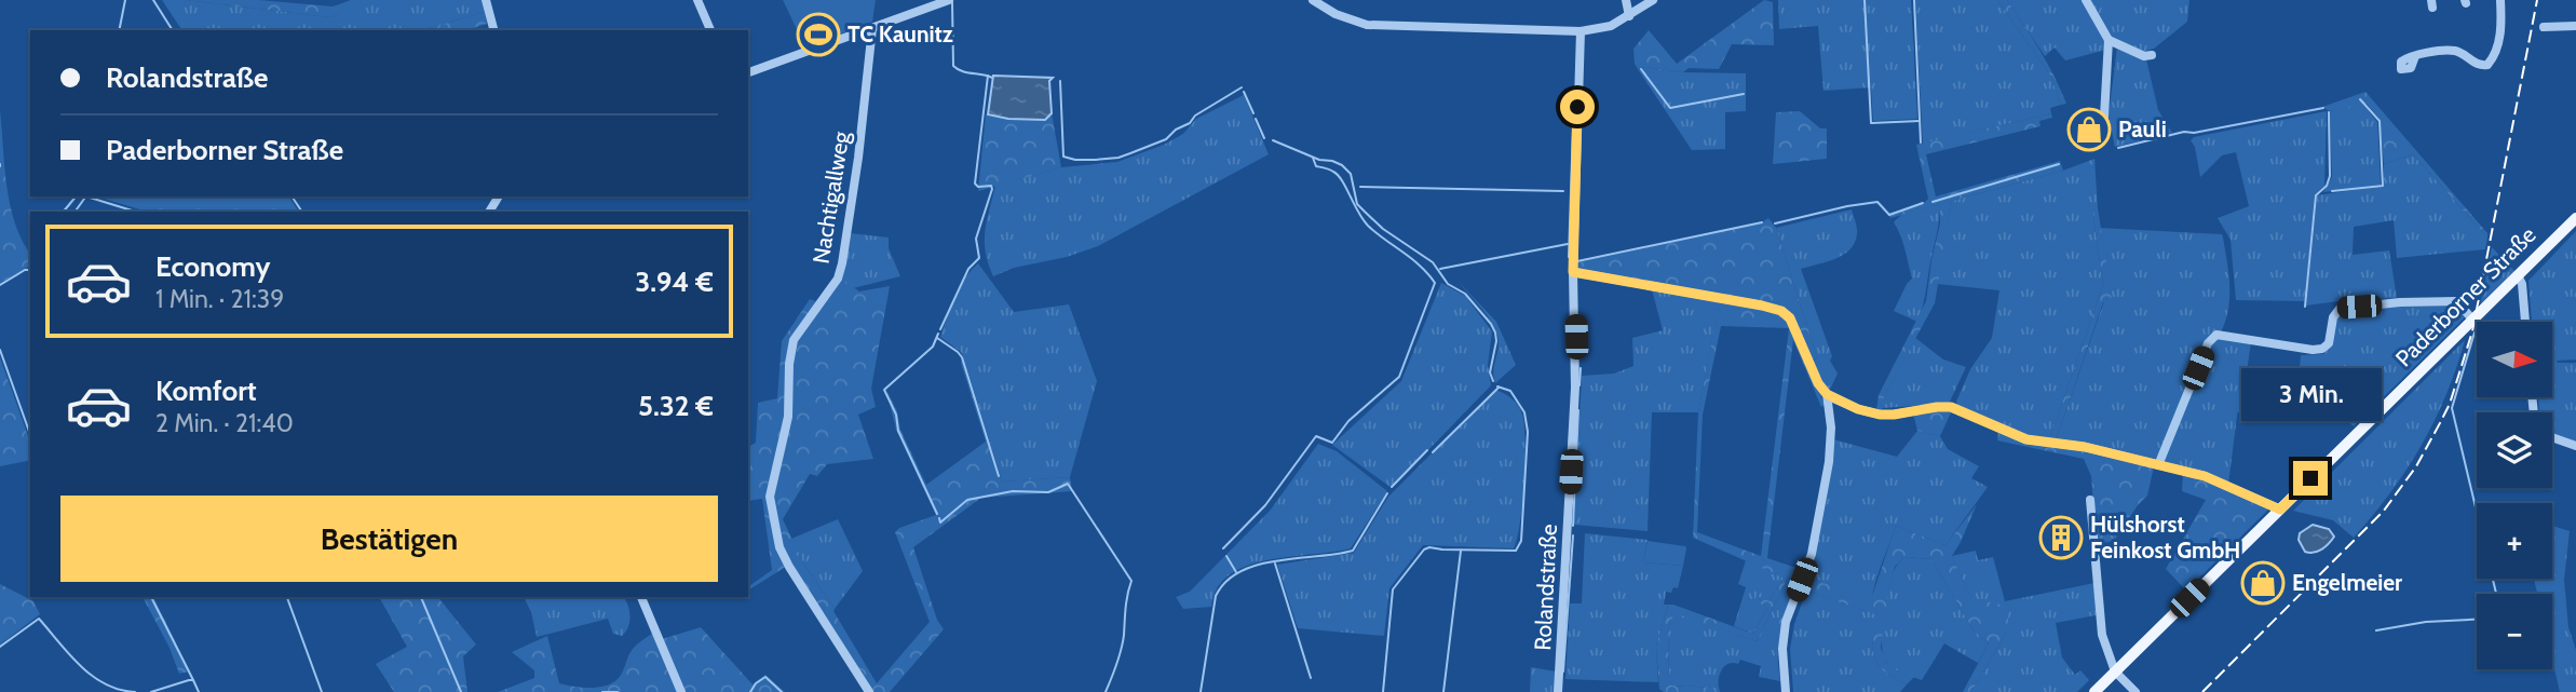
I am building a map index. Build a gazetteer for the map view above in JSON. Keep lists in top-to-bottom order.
{
  "streets": {
    "main road": ["Paderborner Straße"],
    "street": ["Nachtigallweg", "Rolandstraße"]
  },
  "places": {
    "sports": ["TC Kaunitz"],
    "shop": ["Pauli", "Engelmeier"],
    "building": ["Hülshorst Feinkost GmbH"]
  },
  "north": "right",
  "page": {
    "banner": ["Rolandstraße", "Paderborner Straße"],
    "list": [
      {
        "name": "Economy",
        "note": "1 Min. · 21:39",
        "value": "3.94 €"
      },
      {
        "name": "Komfort",
        "note": "2 Min. · 21:40",
        "value": "5.32 €"
      }
    ],
    "map_buttons": ["+", "−"],
    "bubble": "3 Min.",
    "buttons": "Bestätigen"
  }
}
